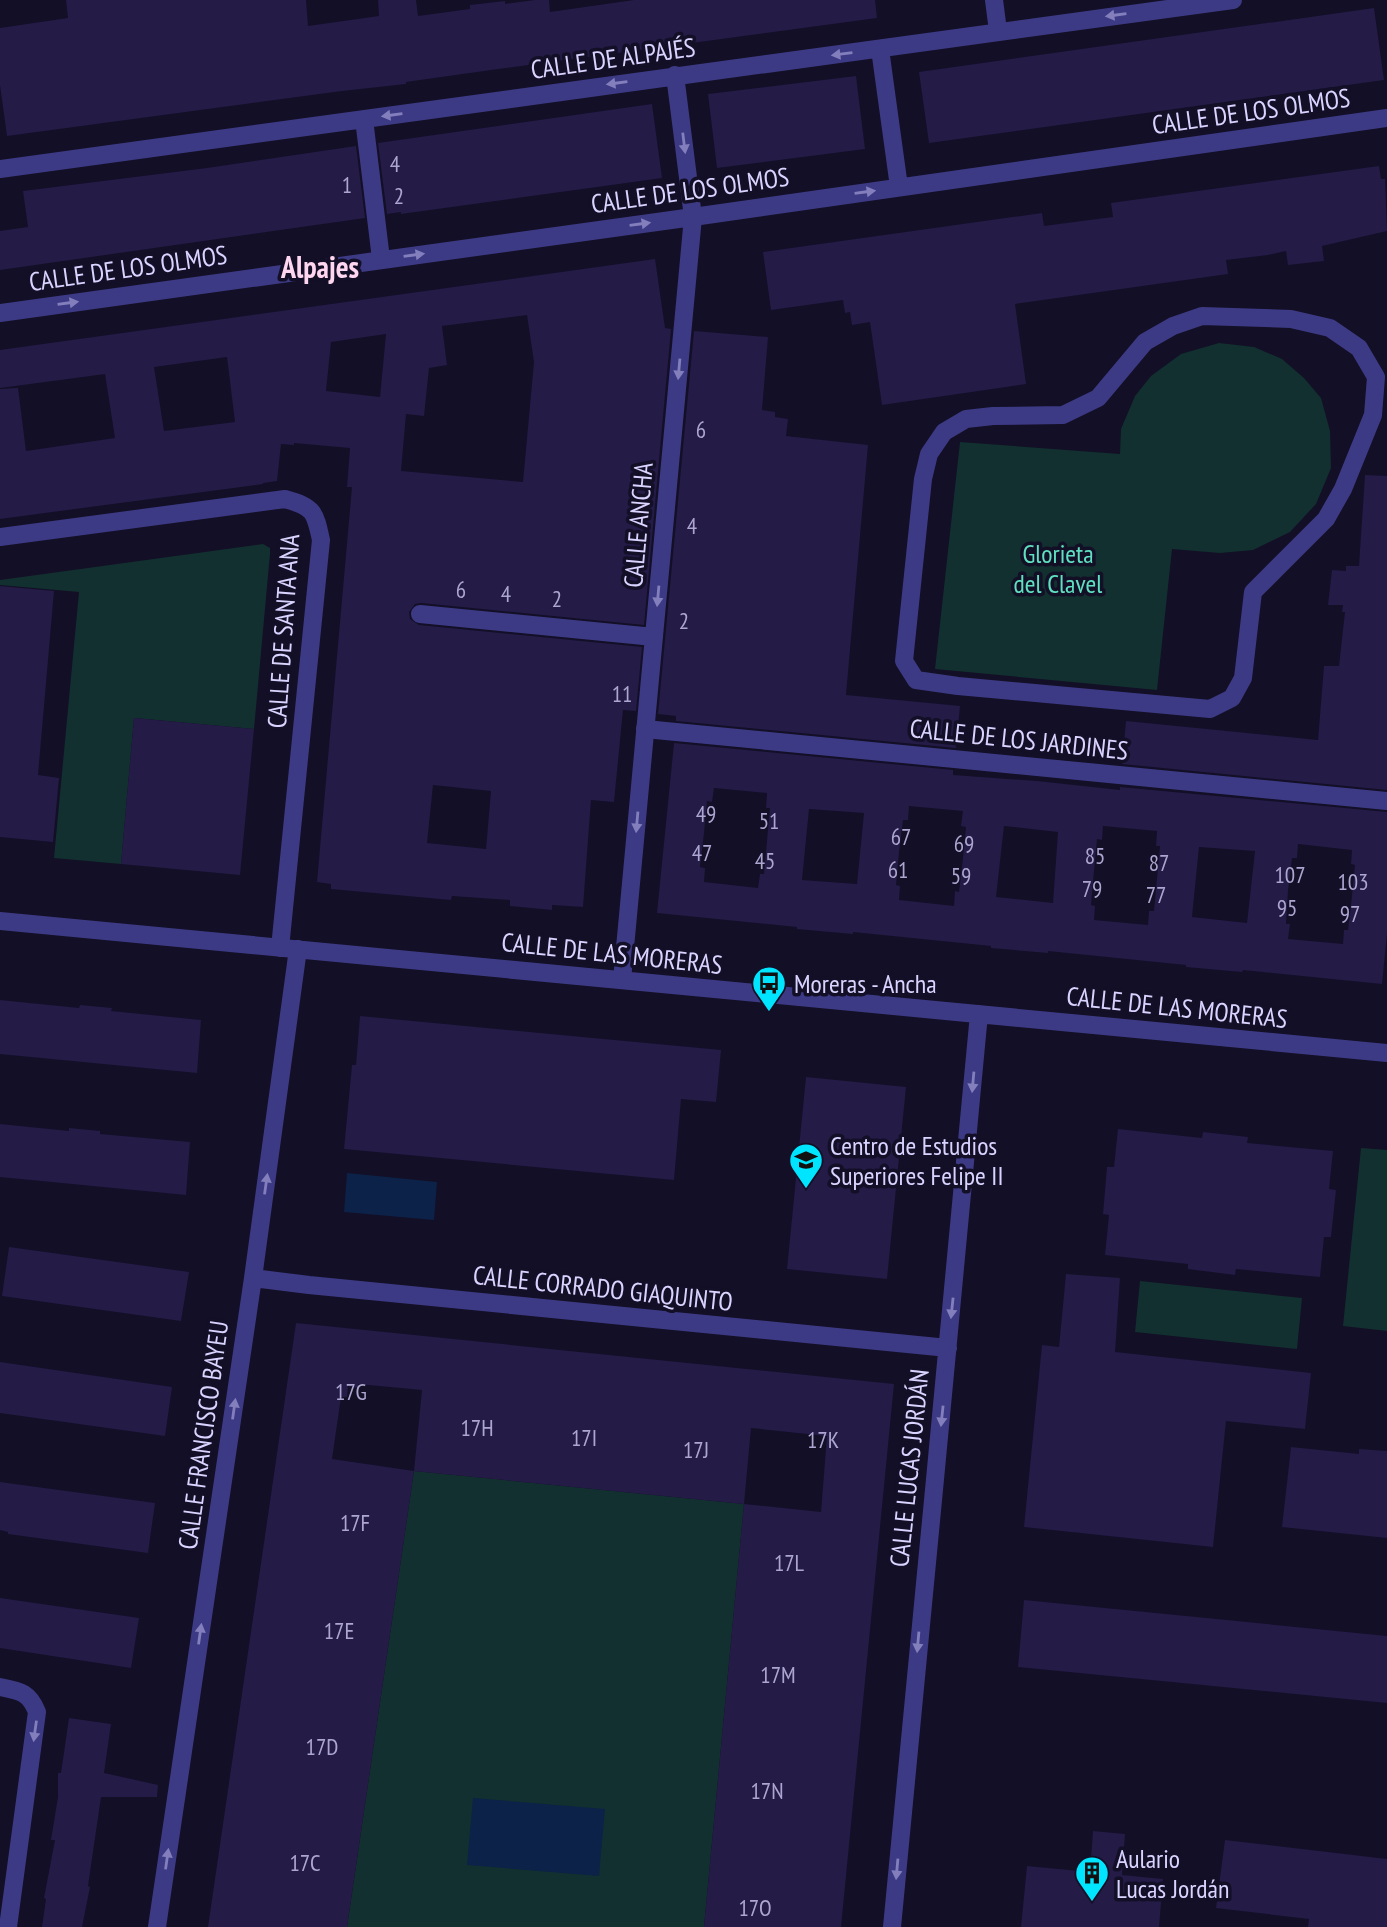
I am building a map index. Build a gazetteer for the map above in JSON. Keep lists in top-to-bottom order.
{
  "streets": {
    "street": [
      "CALLE DE ALPAJÉS",
      "CALLE DE LOS OLMOS",
      "CALLE ANCHA",
      "CALLE DE SANTA ANA",
      "CALLE DE LOS JARDINES",
      "CALLE DE LAS MORERAS",
      "CALLE CORRADO GIAQUINTO",
      "CALLE FRANCISCO BAYEU",
      "CALLE LUCAS JORDÁN"
    ]
  },
  "crossings": [
    ["CALLE DE ALPAJÉS", "CALLE ANCHA"],
    ["CALLE DE LOS OLMOS", "CALLE ANCHA"],
    ["CALLE ANCHA", "CALLE DE LOS JARDINES"],
    ["CALLE ANCHA", "CALLE DE LAS MORERAS"],
    ["CALLE DE SANTA ANA", "CALLE DE LAS MORERAS"],
    ["CALLE DE SANTA ANA", "CALLE FRANCISCO BAYEU"],
    ["CALLE DE LAS MORERAS", "CALLE FRANCISCO BAYEU"],
    ["CALLE DE LAS MORERAS", "CALLE LUCAS JORDÁN"],
    ["CALLE CORRADO GIAQUINTO", "CALLE FRANCISCO BAYEU"],
    ["CALLE CORRADO GIAQUINTO", "CALLE LUCAS JORDÁN"]
  ],
  "one_way": [
    "CALLE DE ALPAJÉS",
    "CALLE DE LOS OLMOS",
    "CALLE ANCHA",
    "CALLE FRANCISCO BAYEU",
    "CALLE LUCAS JORDÁN"
  ],
  "districts": ["Alpajes"],
  "parks": ["Glorieta del Clavel"],
  "places": {
    "bus stop": ["Moreras - Ancha"],
    "school or university": ["Centro de Estudios Superiores Felipe II"],
    "building": ["Aulario Lucas Jordán"]
  },
  "house_numbers": [
    "4",
    "1",
    "2",
    "6",
    "4",
    "6",
    "4",
    "2",
    "2",
    "11",
    "49",
    "51",
    "67",
    "69",
    "47",
    "85",
    "45",
    "87",
    "61",
    "107",
    "59",
    "103",
    "79",
    "77",
    "95",
    "97",
    "17G",
    "17H",
    "17I",
    "17K",
    "17J",
    "17F",
    "17L",
    "17E",
    "17M",
    "17D",
    "17N",
    "17C",
    "17O"
  ]
}
